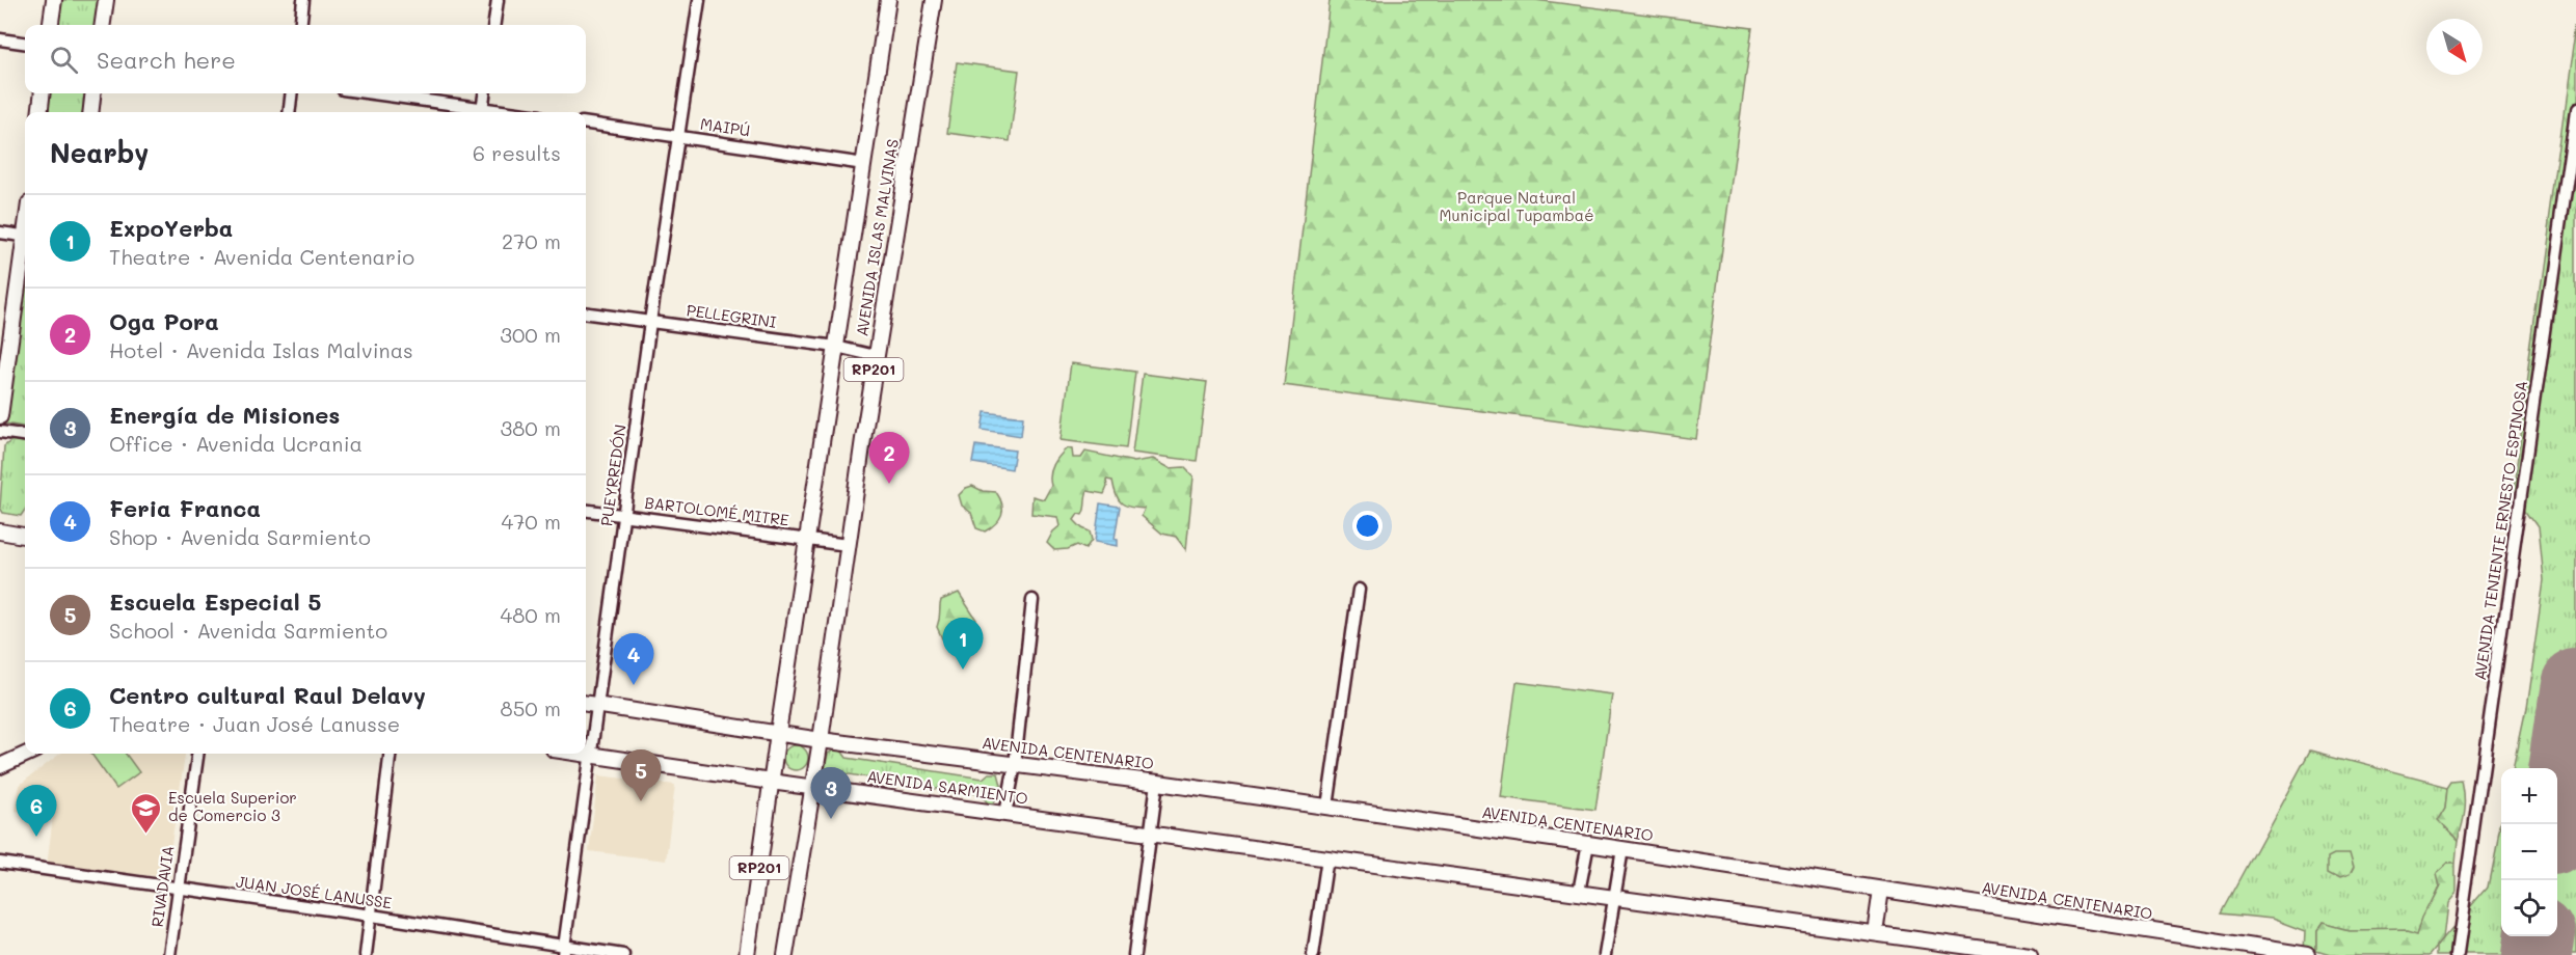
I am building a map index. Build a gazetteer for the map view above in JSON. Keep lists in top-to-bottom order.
{
  "streets": {
    "main road": [
      "AVENIDA ISLAS MALVINAS",
      "RP201",
      "AVENIDA CENTENARIO",
      "AVENIDA SARMIENTO"
    ],
    "street": [
      "MAIPÚ",
      "PELLEGRINI",
      "PUEYRREDÓN",
      "BARTOLOMÉ MITRE",
      "AVENIDA TENIENTE ERNESTO ESPINOSA",
      "RIVADAVIA",
      "JUAN JOSÉ LANUSSE"
    ]
  },
  "crossings": [
    ["MAIPÚ", "AVENIDA ISLAS MALVINAS"],
    ["MAIPÚ", "PUEYRREDÓN"],
    ["AVENIDA ISLAS MALVINAS", "PELLEGRINI"],
    ["AVENIDA ISLAS MALVINAS", "RP201"],
    ["AVENIDA ISLAS MALVINAS", "BARTOLOMÉ MITRE"],
    ["AVENIDA ISLAS MALVINAS", "AVENIDA CENTENARIO"],
    ["PELLEGRINI", "PUEYRREDÓN"],
    ["RP201", "AVENIDA CENTENARIO"],
    ["RP201", "AVENIDA SARMIENTO"],
    ["PUEYRREDÓN", "BARTOLOMÉ MITRE"],
    ["PUEYRREDÓN", "AVENIDA SARMIENTO"],
    ["PUEYRREDÓN", "JUAN JOSÉ LANUSSE"],
    ["RIVADAVIA", "JUAN JOSÉ LANUSSE"]
  ],
  "parks": ["Parque Natural Municipal Tupambaé"],
  "places": {
    "school or university": ["Escuela Superior de Comercio 3"]
  },
  "north": "bottom right",
  "page": {
    "search": "Search here",
    "heading": ["Nearby", "6 results"],
    "list": [
      {
        "mark": "1",
        "name": "ExpoYerba",
        "note": "Theatre · Avenida Centenario",
        "value": "270 m"
      },
      {
        "mark": "2",
        "name": "Oga Pora",
        "note": "Hotel · Avenida Islas Malvinas",
        "value": "300 m"
      },
      {
        "mark": "3",
        "name": "Energía de Misiones",
        "note": "Office · Avenida Ucrania",
        "value": "380 m"
      },
      {
        "mark": "4",
        "name": "Feria Franca",
        "note": "Shop · Avenida Sarmiento",
        "value": "470 m"
      },
      {
        "mark": "5",
        "name": "Escuela Especial 5",
        "note": "School · Avenida Sarmiento",
        "value": "480 m"
      },
      {
        "mark": "6",
        "name": "Centro cultural Raul Delavy",
        "note": "Theatre · Juan José Lanusse",
        "value": "850 m"
      }
    ],
    "pins": [
      "2",
      "1",
      "4",
      "5",
      "3",
      "6"
    ],
    "map_buttons": ["+", "−"]
  }
}
